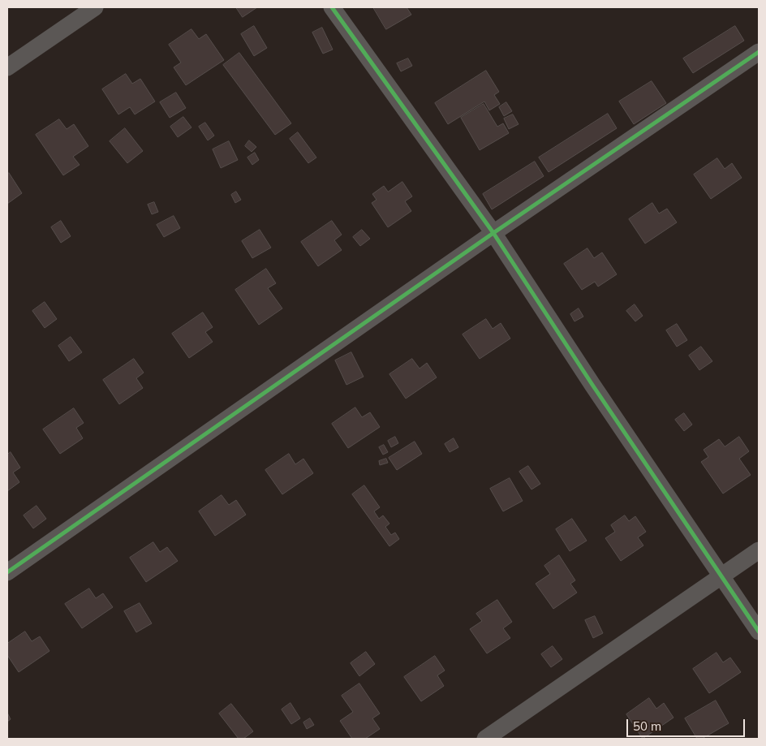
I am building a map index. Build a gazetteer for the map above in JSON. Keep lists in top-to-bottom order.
{
  "scale_bar": "50 m"
}
